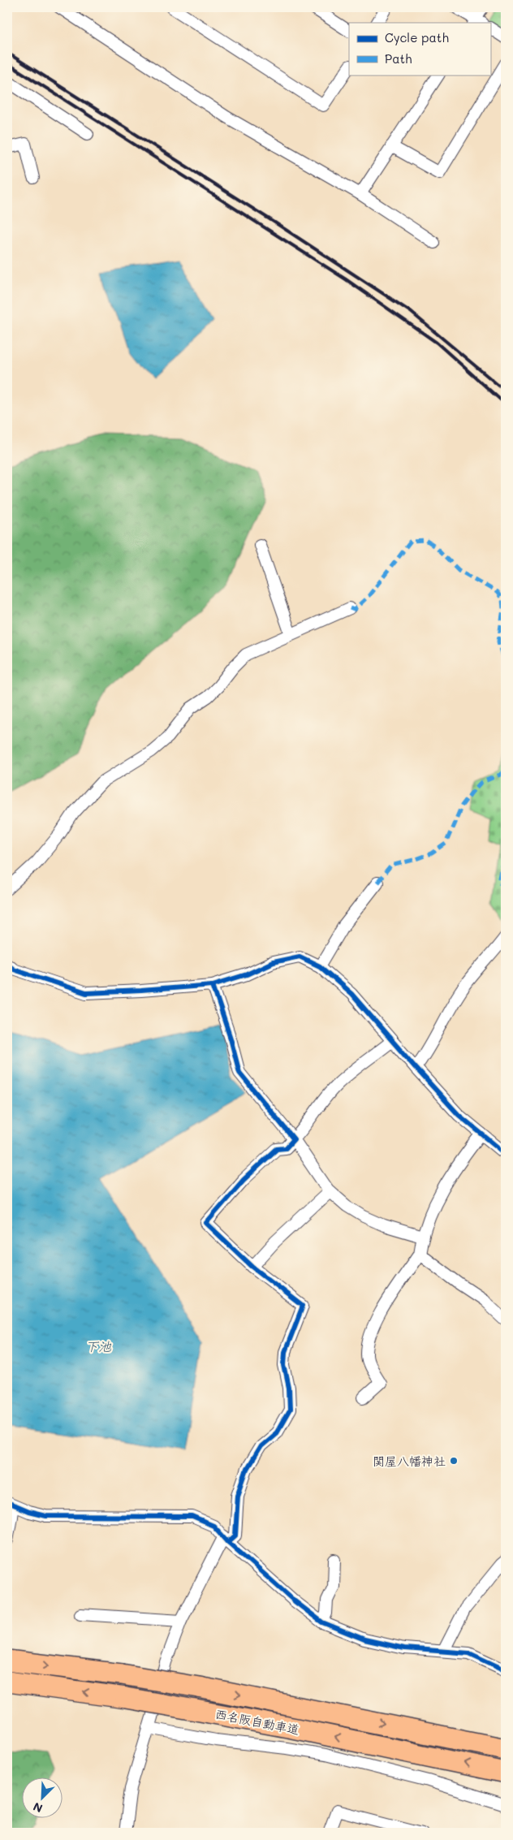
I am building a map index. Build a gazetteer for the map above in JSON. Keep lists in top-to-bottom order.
{
  "streets": {
    "highway": ["西名阪自動車道"]
  },
  "water": ["下池"],
  "places": ["関屋八幡神社"],
  "legend": ["Cycle path", "Path"],
  "north": "bottom left"
}
